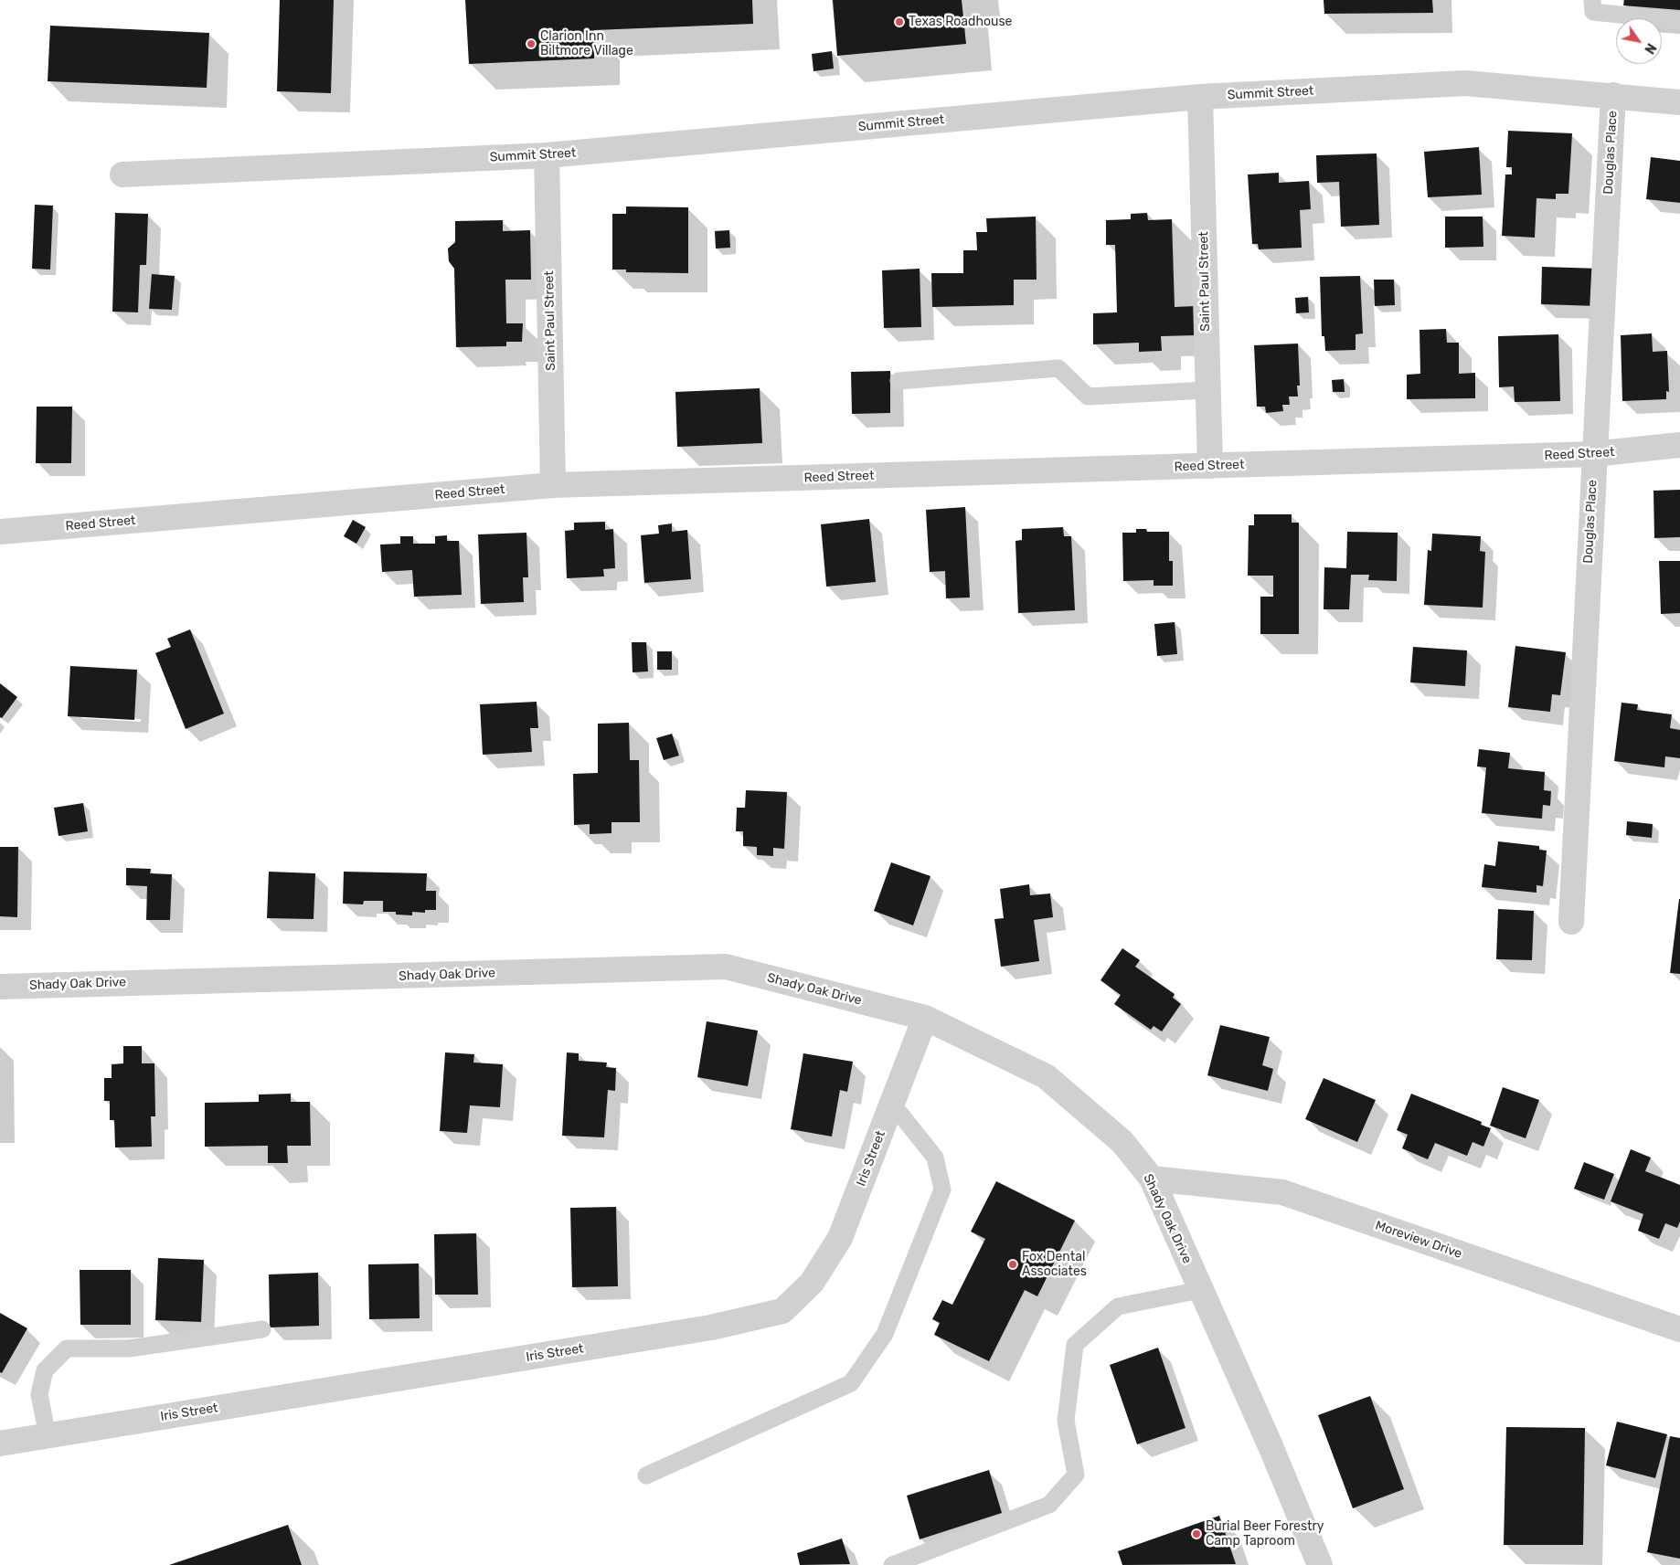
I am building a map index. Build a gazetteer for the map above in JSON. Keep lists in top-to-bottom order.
{
  "streets": {
    "street": [
      "Summit Street",
      "Douglas Place",
      "Saint Paul Street",
      "Reed Street",
      "Shady Oak Drive",
      "Iris Street",
      "Moreview Drive"
    ]
  },
  "crossings": [
    ["Summit Street", "Douglas Place"],
    ["Summit Street", "Saint Paul Street"],
    ["Douglas Place", "Reed Street"],
    ["Saint Paul Street", "Reed Street"],
    ["Shady Oak Drive", "Iris Street"],
    ["Shady Oak Drive", "Moreview Drive"]
  ],
  "places": [
    "Texas Roadhouse",
    "Clarion Inn Biltmore Village",
    "Fox Dental Associates",
    "Burial Beer Forestry Camp Taproom"
  ],
  "north": "bottom right"
}
